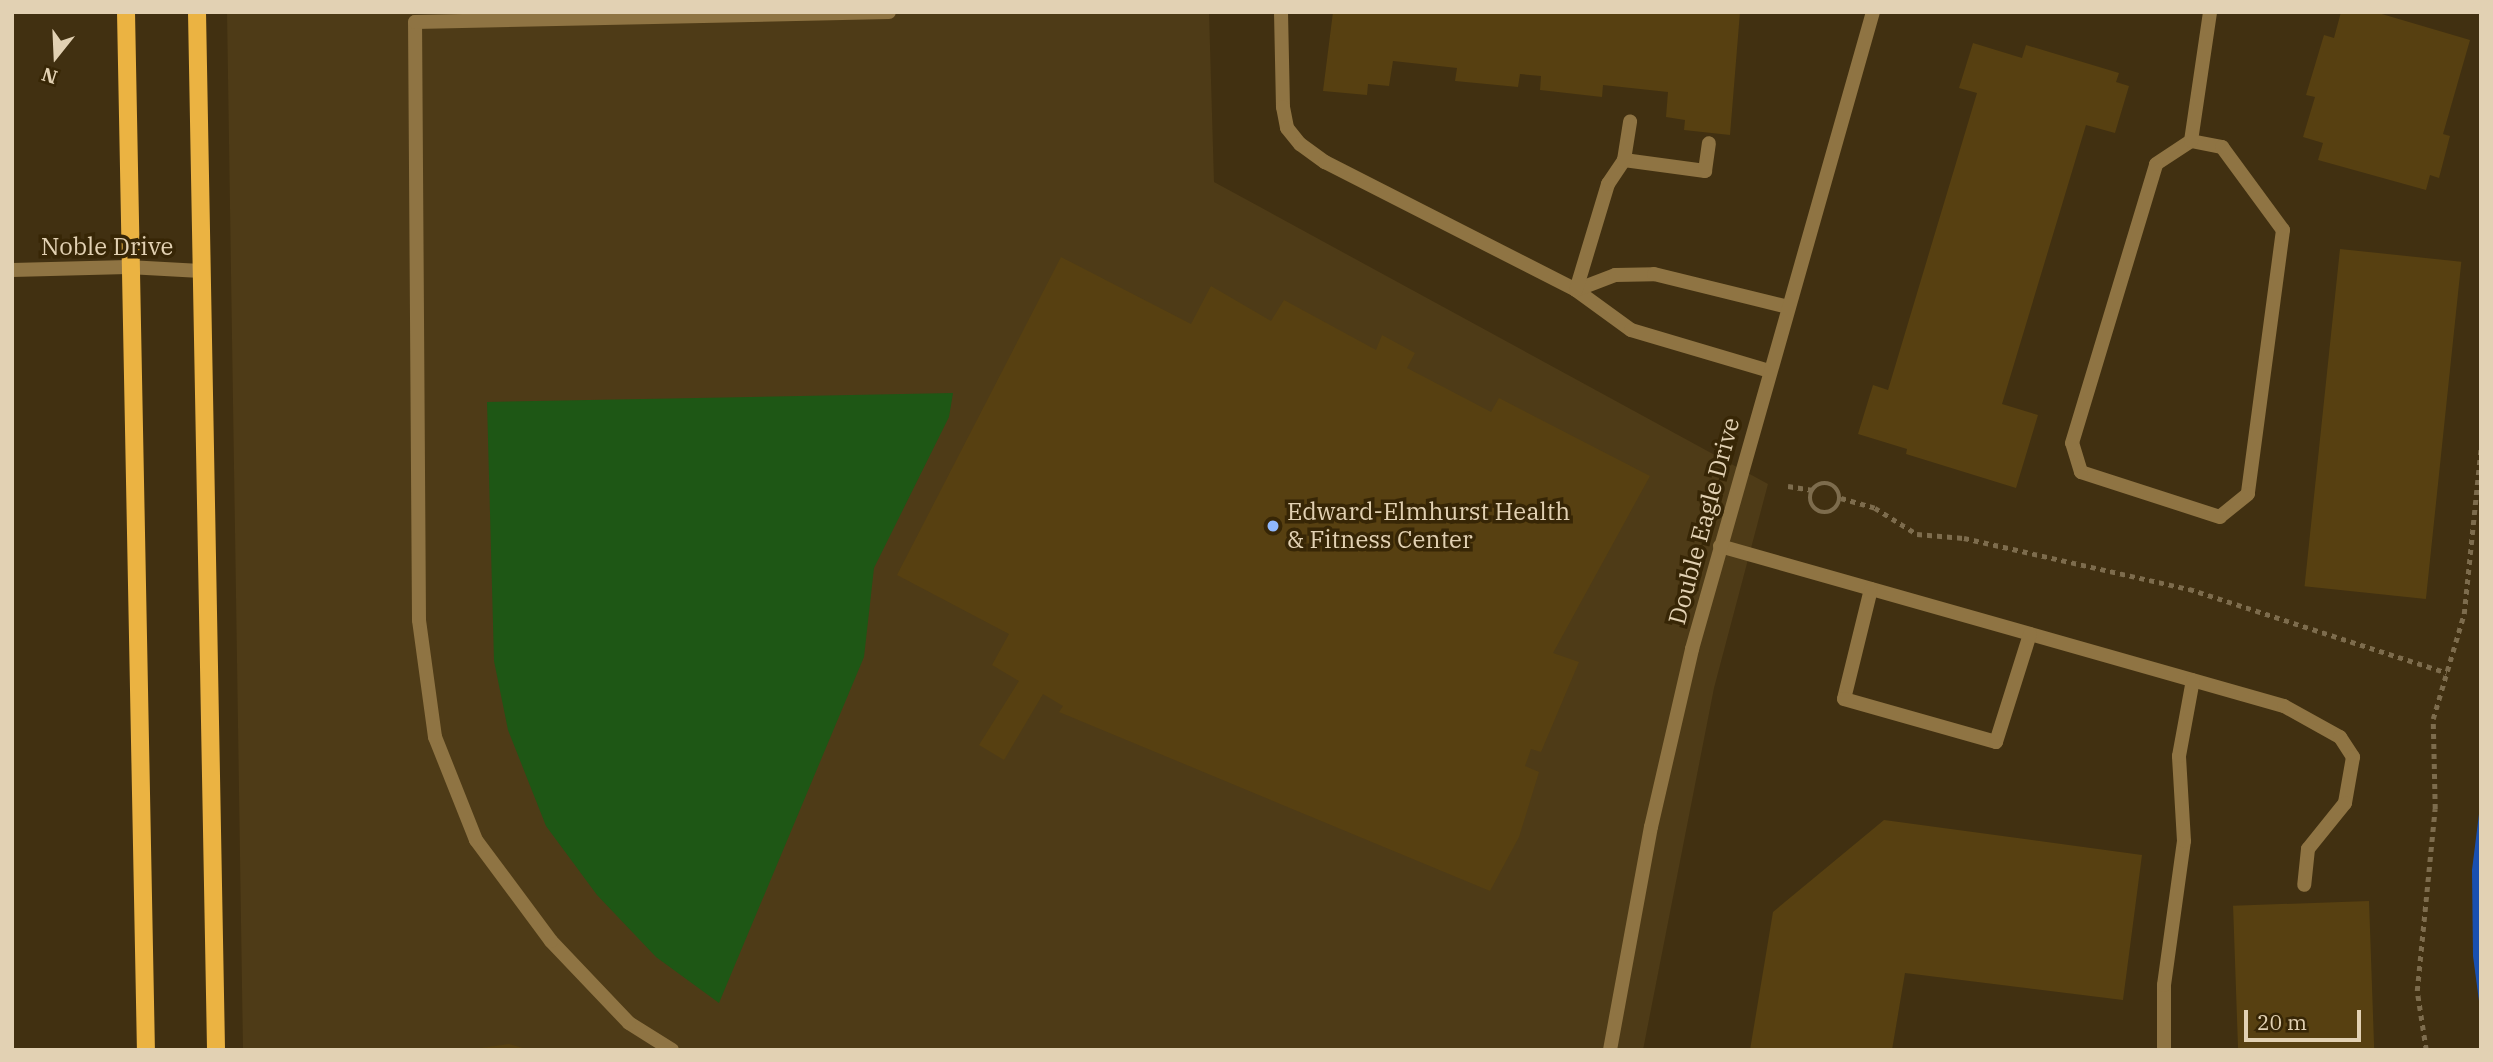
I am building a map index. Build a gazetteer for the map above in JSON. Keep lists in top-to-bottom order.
{
  "streets": {
    "street": ["Noble Drive", "Double Eagle Drive"]
  },
  "places": ["Edward-Elmhurst Health & Fitness Center"],
  "scale_bar": "20 m",
  "north": "bottom"
}
